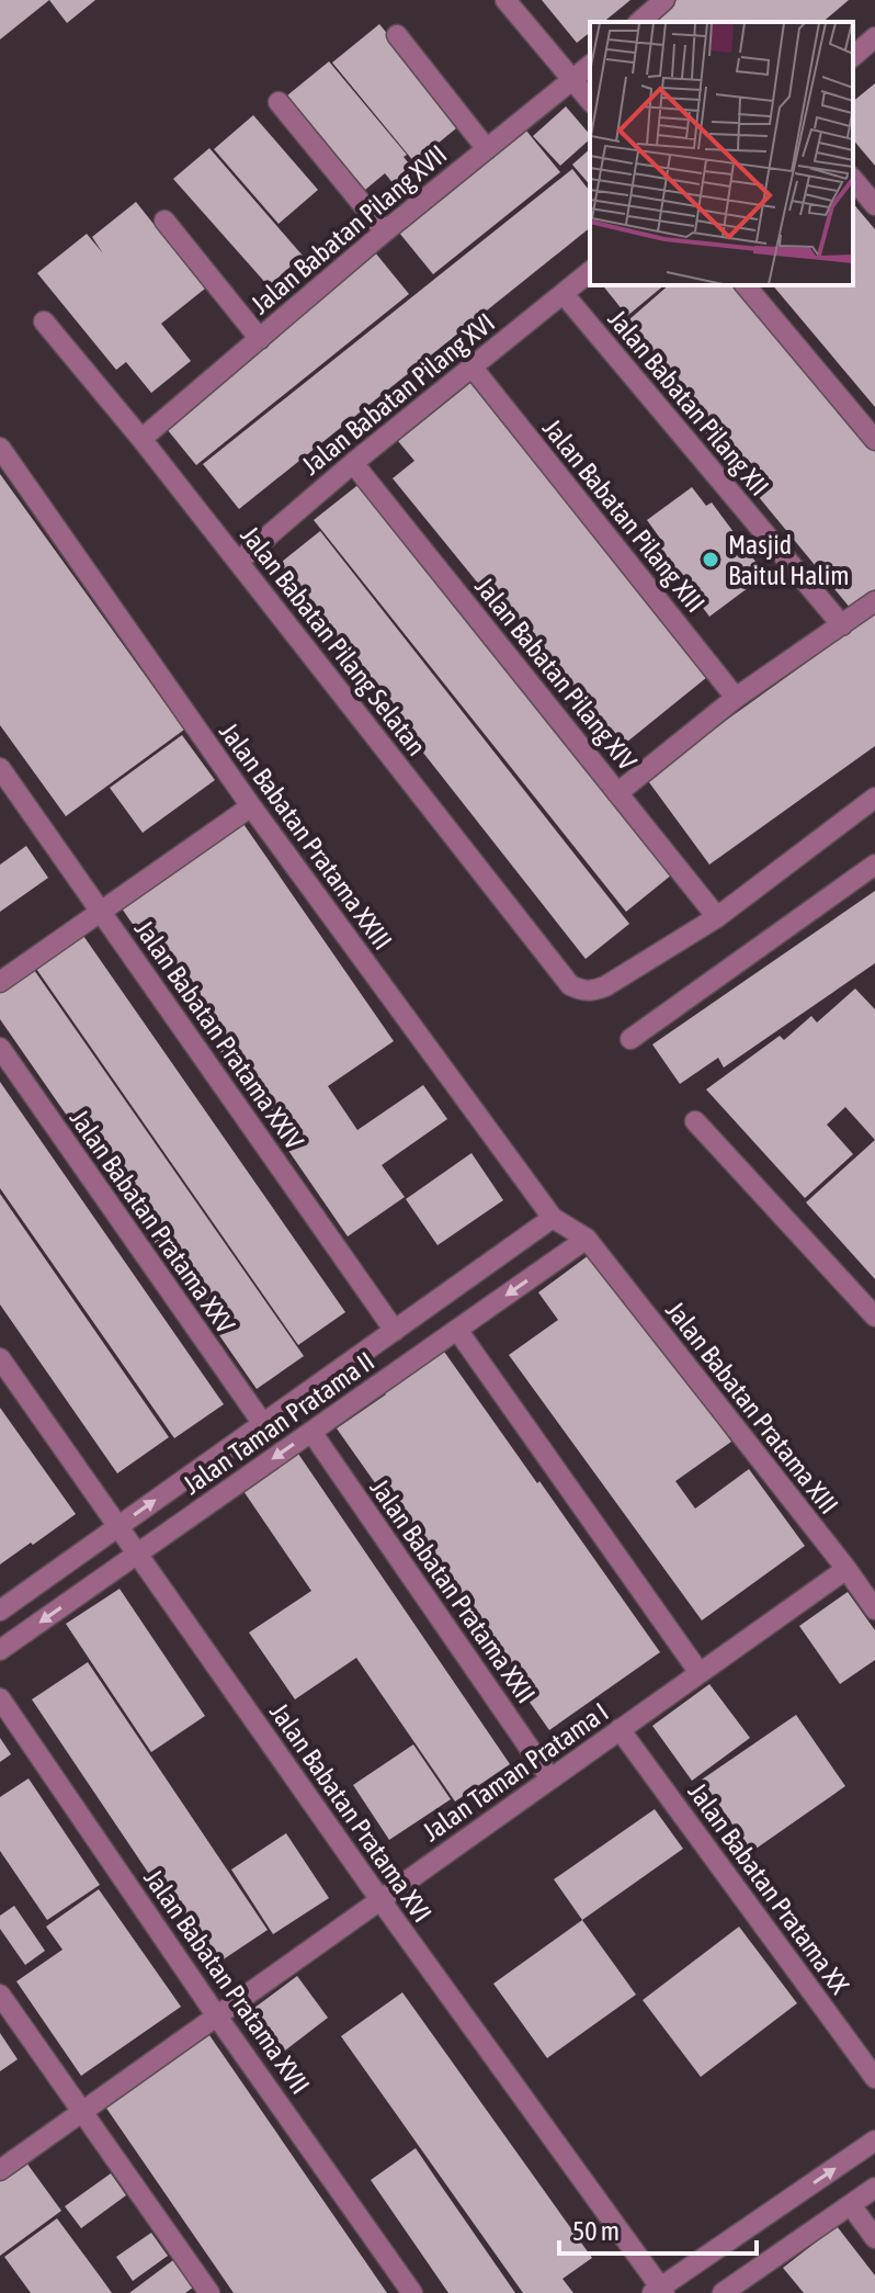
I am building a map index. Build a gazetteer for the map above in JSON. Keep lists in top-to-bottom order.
{
  "streets": {
    "street": [
      "Jalan Babatan Pilang XVII",
      "Jalan Babatan Pilang XVI",
      "Jalan Babatan Pilang XII",
      "Jalan Babatan Pilang XIII",
      "Jalan Babatan Pilang Selatan",
      "Jalan Babatan Pilang XIV",
      "Jalan Babatan Pratama XXIII",
      "Jalan Babatan Pratama XXIV",
      "Jalan Babatan Pratama XXV",
      "Jalan Babatan Pratama XIII",
      "Jalan Taman Pratama II",
      "Jalan Babatan Pratama XXII",
      "Jalan Taman Pratama I",
      "Jalan Babatan Pratama XVI",
      "Jalan Babatan Pratama XX",
      "Jalan Babatan Pratama XVII"
    ]
  },
  "crossings": [
    ["Jalan Babatan Pilang XVII", "Jalan Babatan Pilang Selatan"],
    ["Jalan Babatan Pilang XVI", "Jalan Babatan Pilang XII"],
    ["Jalan Babatan Pilang XVI", "Jalan Babatan Pilang XIII"],
    ["Jalan Babatan Pilang XVI", "Jalan Babatan Pilang Selatan"],
    ["Jalan Babatan Pilang XVI", "Jalan Babatan Pilang XIV"],
    ["Jalan Babatan Pilang Selatan", "Jalan Babatan Pilang XIV"],
    ["Jalan Babatan Pratama XXIII", "Jalan Babatan Pratama XIII"],
    ["Jalan Babatan Pratama XXIII", "Jalan Taman Pratama II"],
    ["Jalan Babatan Pratama XXIV", "Jalan Taman Pratama II"],
    ["Jalan Babatan Pratama XXV", "Jalan Taman Pratama II"],
    ["Jalan Babatan Pratama XIII", "Jalan Taman Pratama II"],
    ["Jalan Babatan Pratama XIII", "Jalan Taman Pratama I"],
    ["Jalan Taman Pratama II", "Jalan Babatan Pratama XXII"],
    ["Jalan Taman Pratama II", "Jalan Babatan Pratama XVI"],
    ["Jalan Babatan Pratama XXII", "Jalan Taman Pratama I"],
    ["Jalan Taman Pratama I", "Jalan Babatan Pratama XVI"],
    ["Jalan Taman Pratama I", "Jalan Babatan Pratama XX"],
    ["Jalan Taman Pratama I", "Jalan Babatan Pratama XVII"]
  ],
  "places": ["Masjid Baitul Halim"],
  "scale_bar": "50 m"
}
